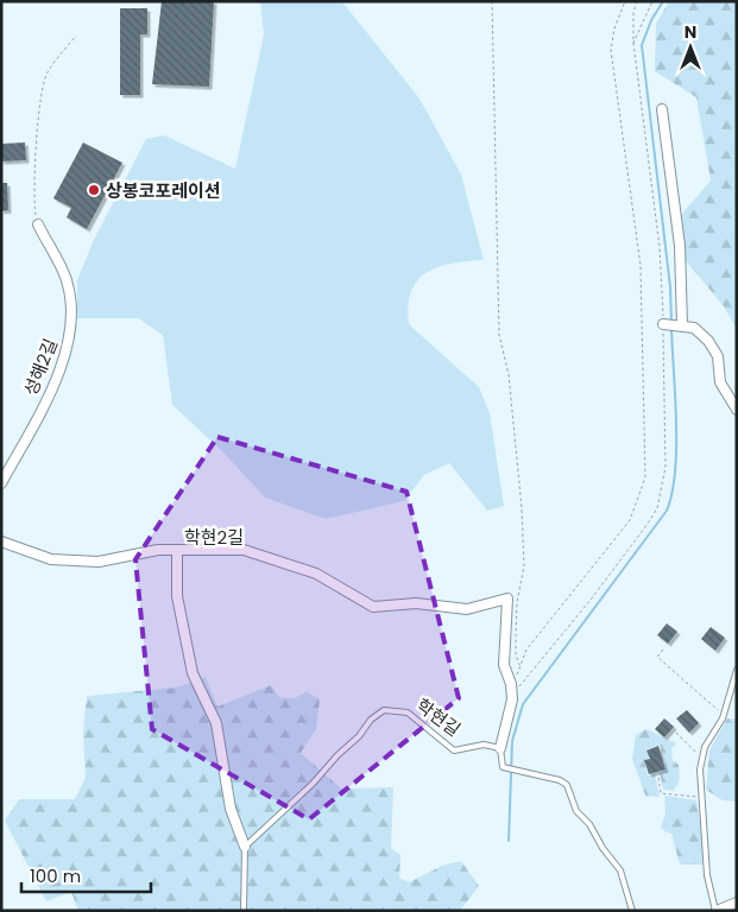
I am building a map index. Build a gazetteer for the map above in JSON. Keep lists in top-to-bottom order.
{
  "streets": {
    "street": ["성해2길", "학현2길"],
    "lane": ["학현길"]
  },
  "crossings": [
    ["학현2길", "학현길"]
  ],
  "places": ["상봉코포레이션"],
  "scale_bar": "100 m",
  "north": "top"
}
